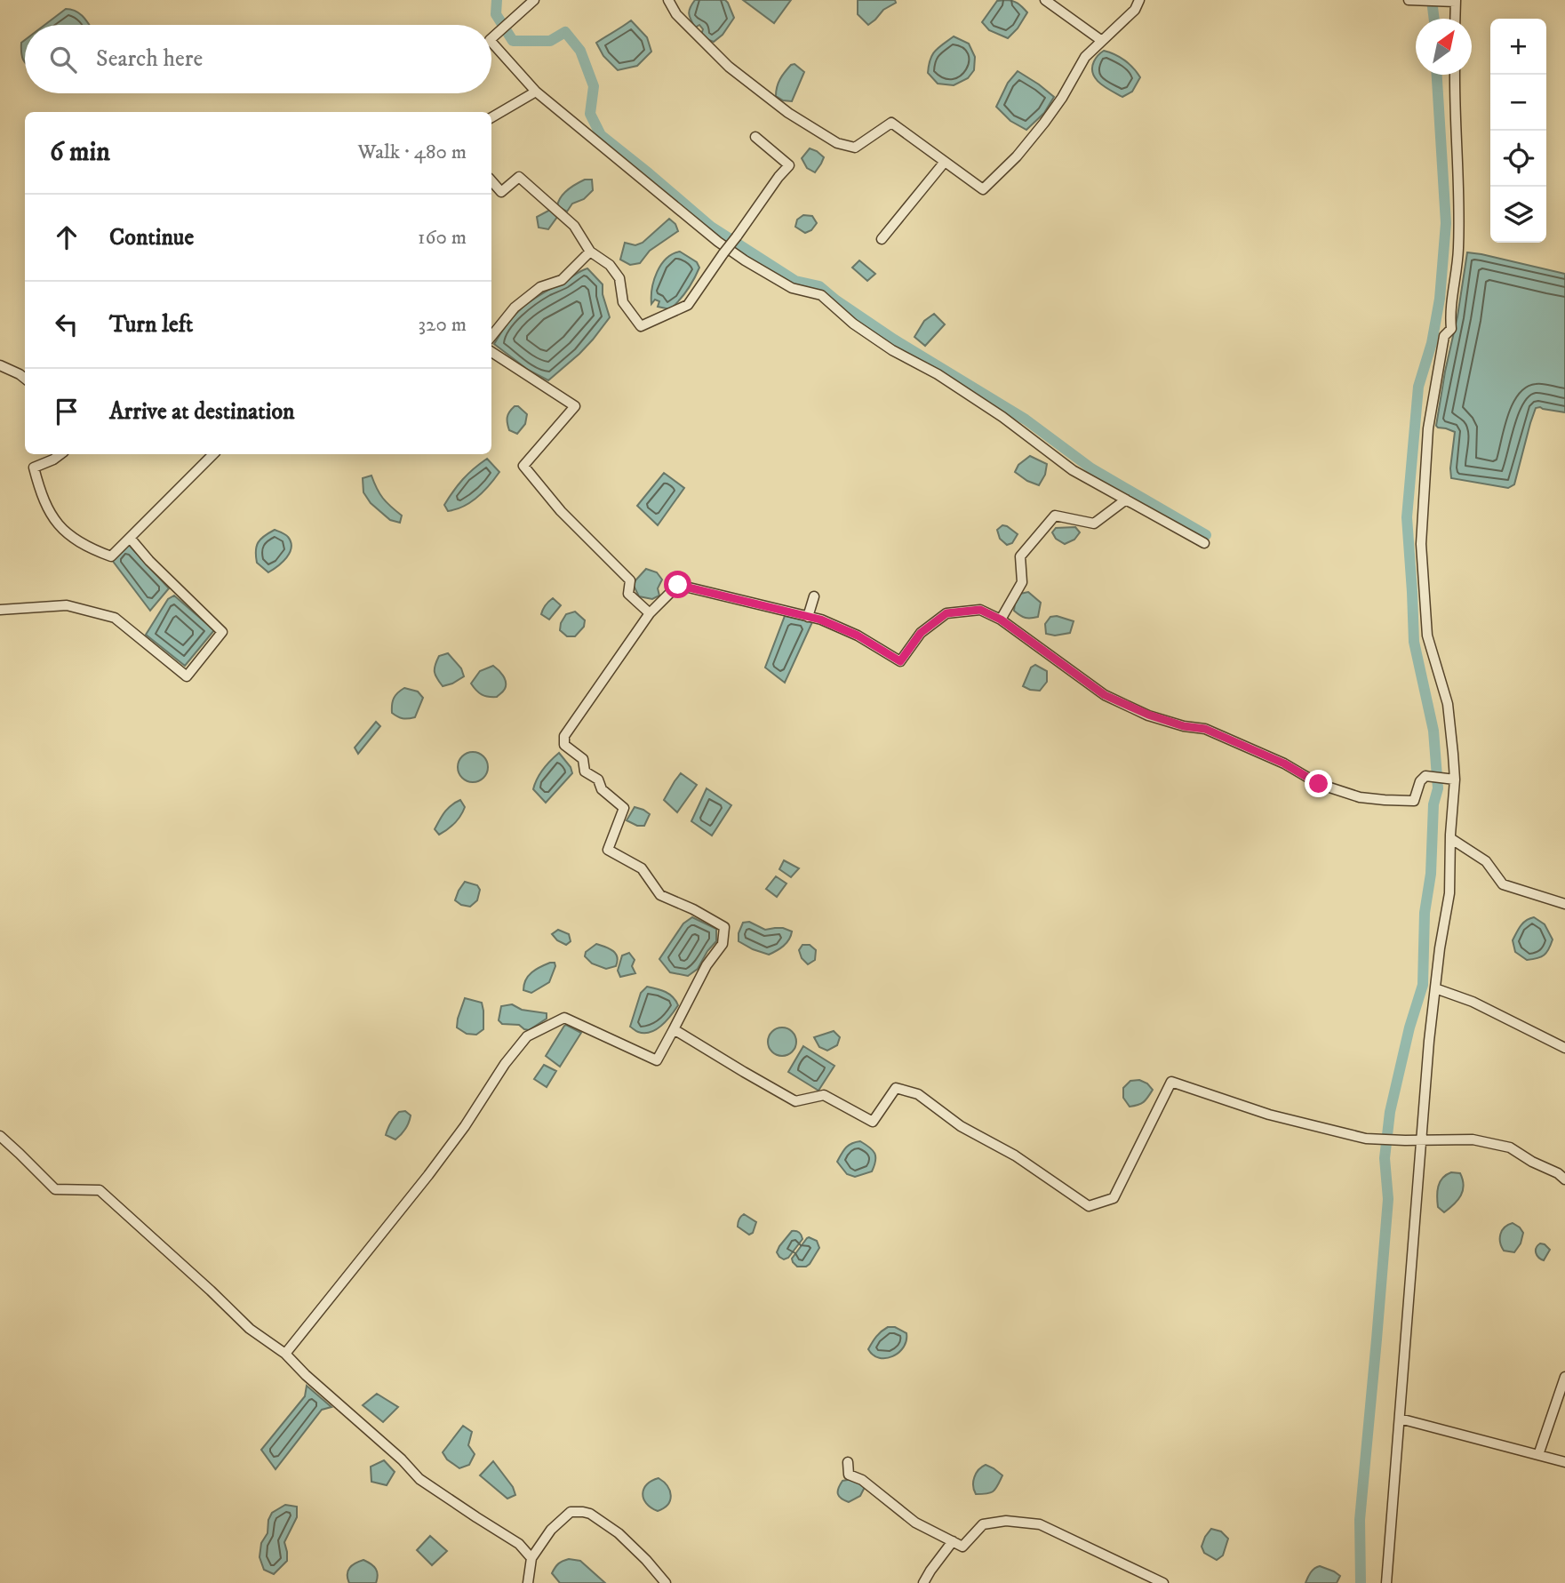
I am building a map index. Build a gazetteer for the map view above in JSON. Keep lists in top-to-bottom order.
{
  "north": "top right",
  "page": {
    "map_buttons": ["+", "−"],
    "search": "Search here",
    "heading": ["6 min", "Walk · 480 m"],
    "list": [
      ["Continue", "160 m"],
      ["Turn left", "320 m"],
      "Arrive at destination"
    ]
  }
}
